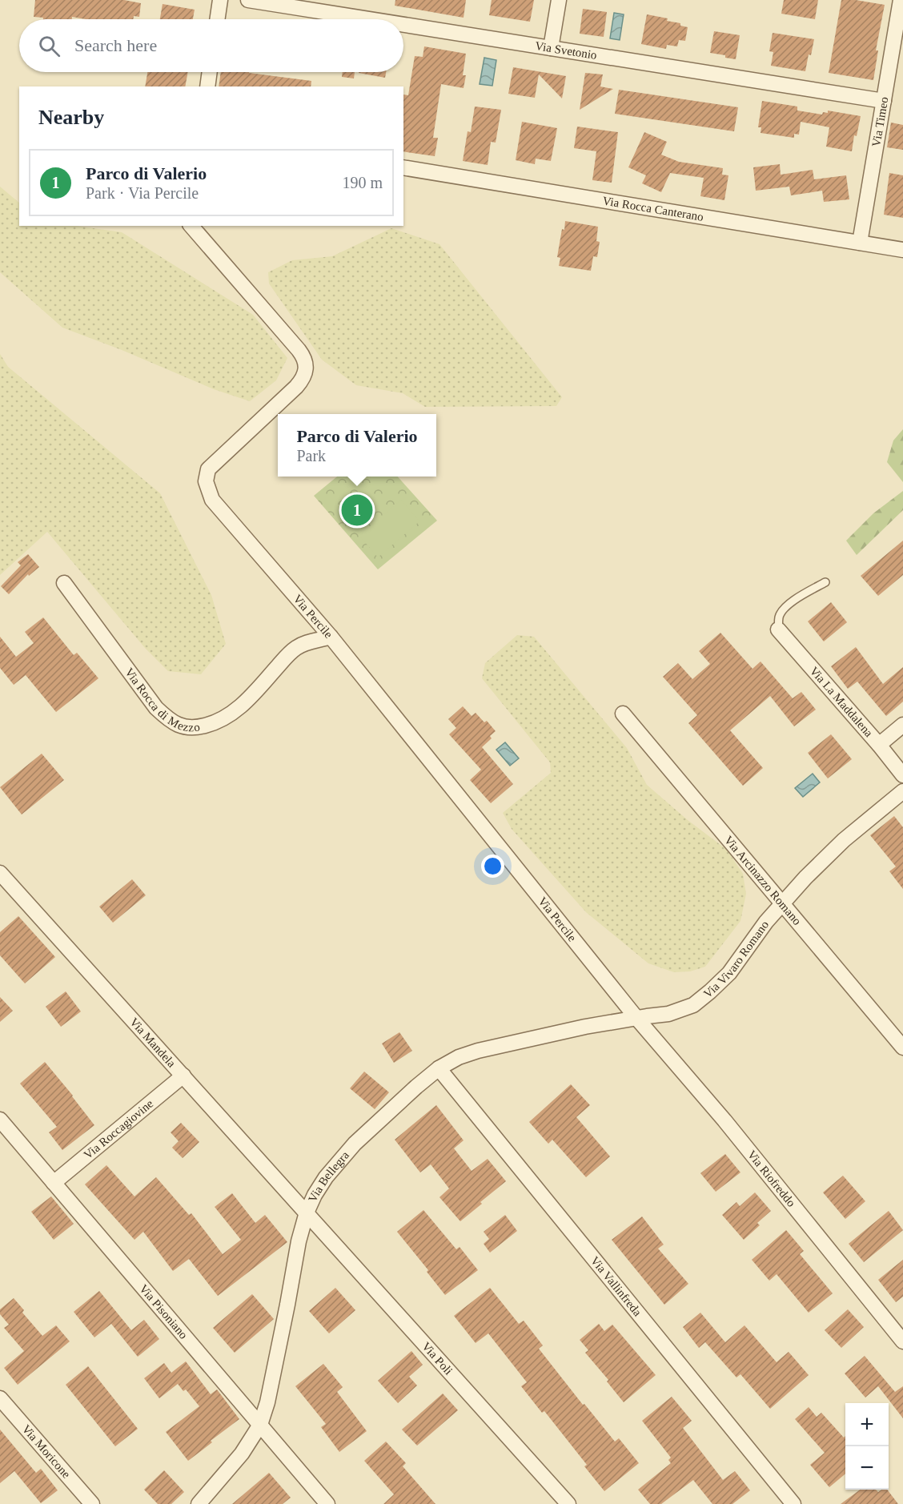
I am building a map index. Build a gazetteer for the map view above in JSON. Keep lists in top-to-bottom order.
{
  "streets": {
    "street": [
      "Via Svetonio",
      "Via Timeo",
      "Via Rocca Canterano",
      "Via Percile",
      "Via Rocca di Mezzo",
      "Via La Maddalena",
      "Via Arcinazzo Romano",
      "Via Vivaro Romano",
      "Via Mandela",
      "Via Roccagiovine",
      "Via Bellegra",
      "Via Riofreddo",
      "Via Vallinfreda",
      "Via Pisoniano",
      "Via Poli",
      "Via Moricone"
    ]
  },
  "crossings": [
    ["Via Svetonio", "Via Timeo"],
    ["Via Timeo", "Via Rocca Canterano"],
    ["Via Percile", "Via Rocca di Mezzo"],
    ["Via Percile", "Via Vivaro Romano"],
    ["Via Percile", "Via Bellegra"],
    ["Via Percile", "Via Riofreddo"],
    ["Via Arcinazzo Romano", "Via Vivaro Romano"],
    ["Via Vivaro Romano", "Via Bellegra"],
    ["Via Vivaro Romano", "Via Riofreddo"],
    ["Via Mandela", "Via Roccagiovine"],
    ["Via Mandela", "Via Bellegra"],
    ["Via Mandela", "Via Poli"],
    ["Via Roccagiovine", "Via Pisoniano"],
    ["Via Bellegra", "Via Riofreddo"],
    ["Via Bellegra", "Via Vallinfreda"],
    ["Via Bellegra", "Via Pisoniano"],
    ["Via Bellegra", "Via Poli"]
  ],
  "page": {
    "search": "Search here",
    "heading": "Nearby",
    "list": [
      {
        "mark": "1",
        "name": "Parco di Valerio",
        "note": "Park · Via Percile",
        "value": "190 m"
      }
    ],
    "popup": ["Parco di Valerio", "Park"],
    "pins": "1",
    "map_buttons": ["+", "−"]
  }
}
